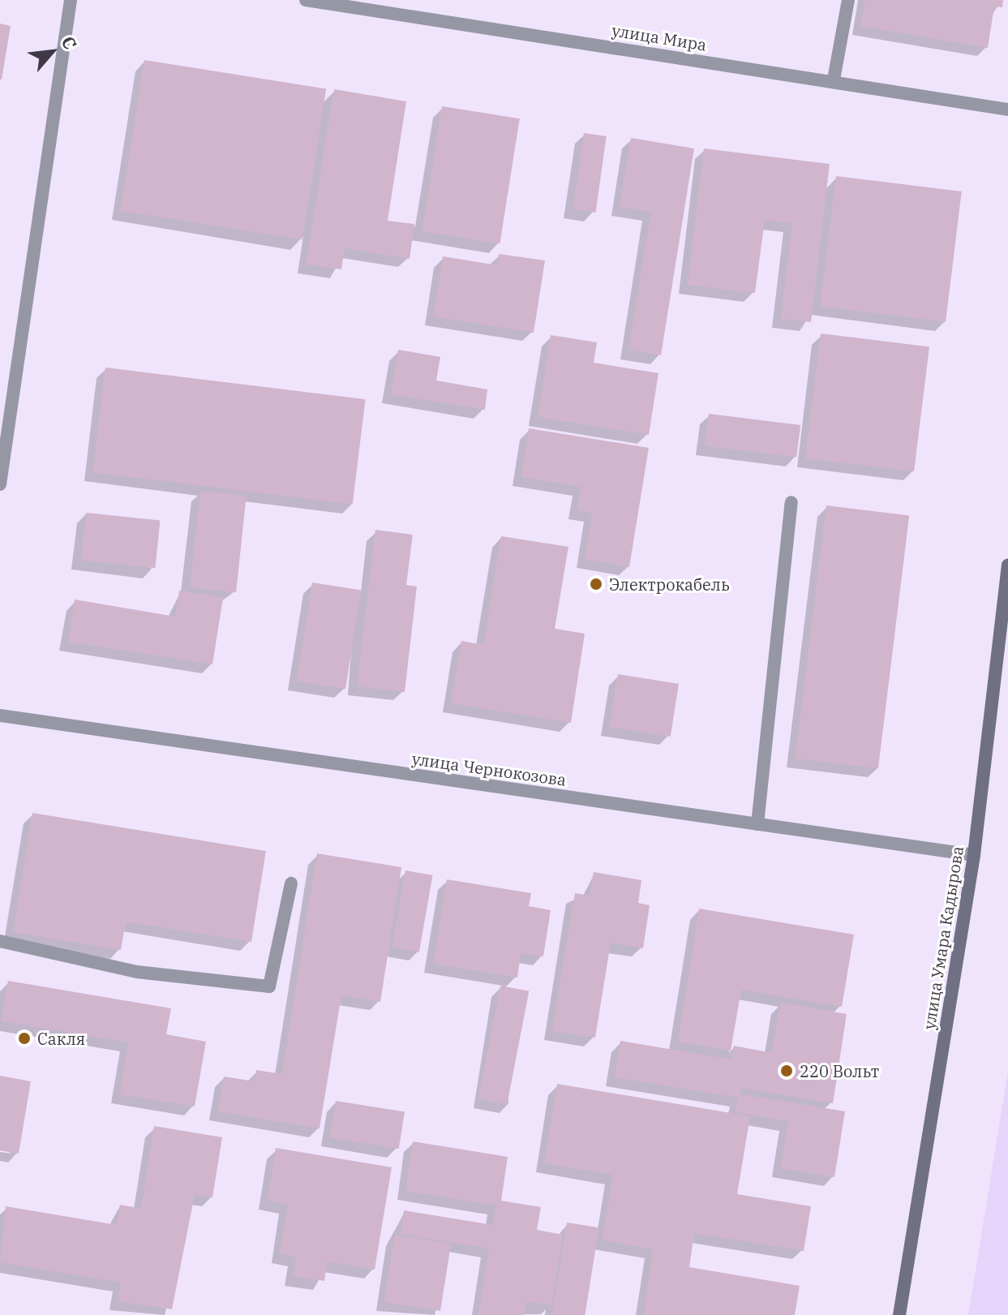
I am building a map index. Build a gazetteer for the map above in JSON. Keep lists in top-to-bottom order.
{
  "streets": {
    "main road": ["улица Умара Кадырова"],
    "street": ["улица Мира", "улица Чернокозова"]
  },
  "crossings": [
    ["улица Чернокозова", "улица Умара Кадырова"]
  ],
  "places": ["Электрокабель", "Сакля", "220 Вольт"],
  "north": "top right"
}
